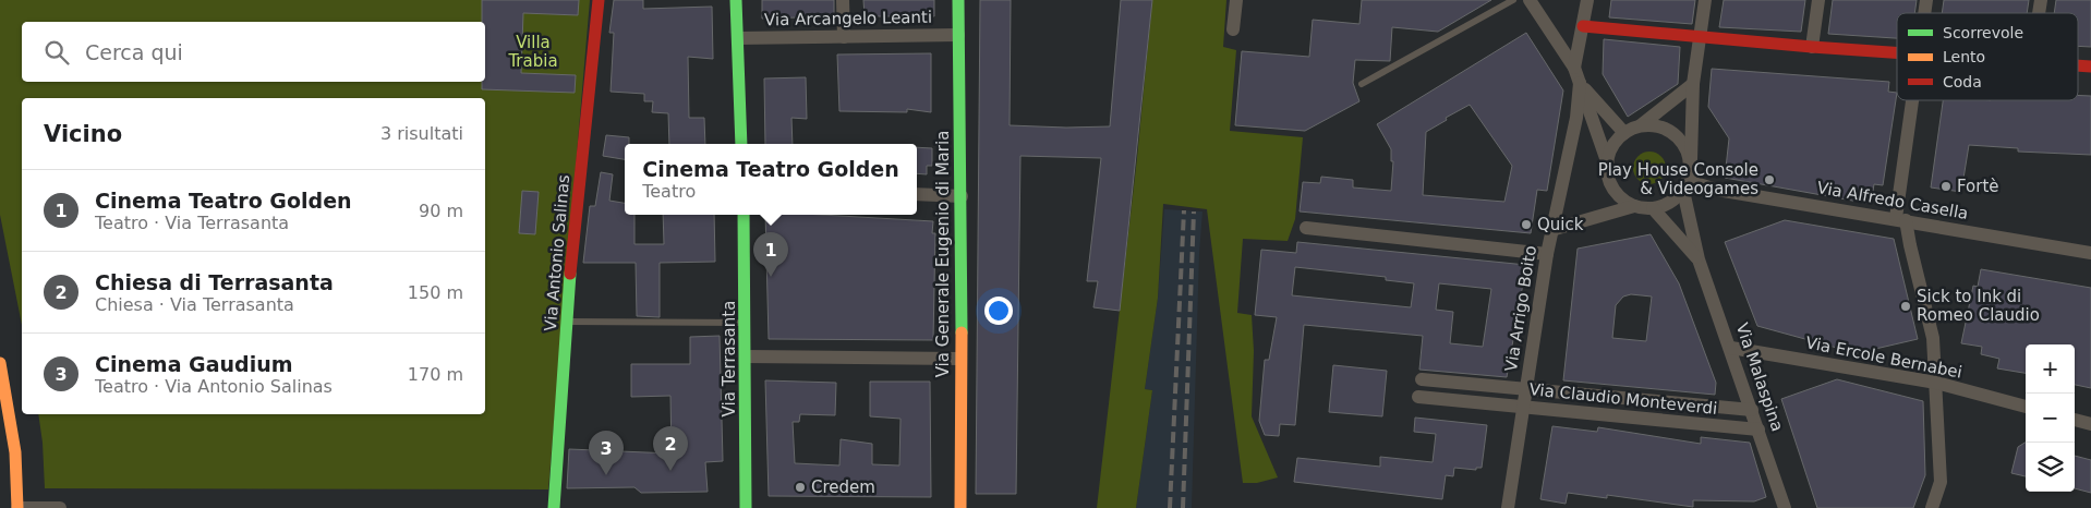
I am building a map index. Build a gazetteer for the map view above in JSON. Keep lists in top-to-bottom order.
{
  "streets": {
    "street": [
      "Via Arcangelo Leanti",
      "Via Alfredo Casella",
      "Via Antonio Salinas",
      "Via Generale Eugenio di Maria",
      "Via Arrigo Boito",
      "Via Ercole Bernabei",
      "Via Terrasanta",
      "Via Malaspina",
      "Via Claudio Monteverdi"
    ]
  },
  "crossings": [
    ["Via Arcangelo Leanti", "Via Generale Eugenio di Maria"],
    ["Via Arrigo Boito", "Via Claudio Monteverdi"],
    ["Via Ercole Bernabei", "Via Malaspina"],
    ["Via Malaspina", "Via Claudio Monteverdi"]
  ],
  "parks": ["Villa Trabia"],
  "places": [
    "Play House Console & Videogames",
    "Fortè",
    "Quick",
    "Sick to Ink di Romeo Claudio",
    "Credem"
  ],
  "legend": ["Scorrevole", "Lento", "Coda"],
  "page": {
    "search": "Cerca qui",
    "heading": ["Vicino", "3 risultati"],
    "popup": ["Cinema Teatro Golden", "Teatro"],
    "list": [
      {
        "mark": "1",
        "name": "Cinema Teatro Golden",
        "note": "Teatro · Via Terrasanta",
        "value": "90 m"
      },
      {
        "mark": "2",
        "name": "Chiesa di Terrasanta",
        "note": "Chiesa · Via Terrasanta",
        "value": "150 m"
      },
      {
        "mark": "3",
        "name": "Cinema Gaudium",
        "note": "Teatro · Via Antonio Salinas",
        "value": "170 m"
      }
    ],
    "pins": ["1", "2", "3"],
    "map_buttons": ["+", "−"]
  }
}
